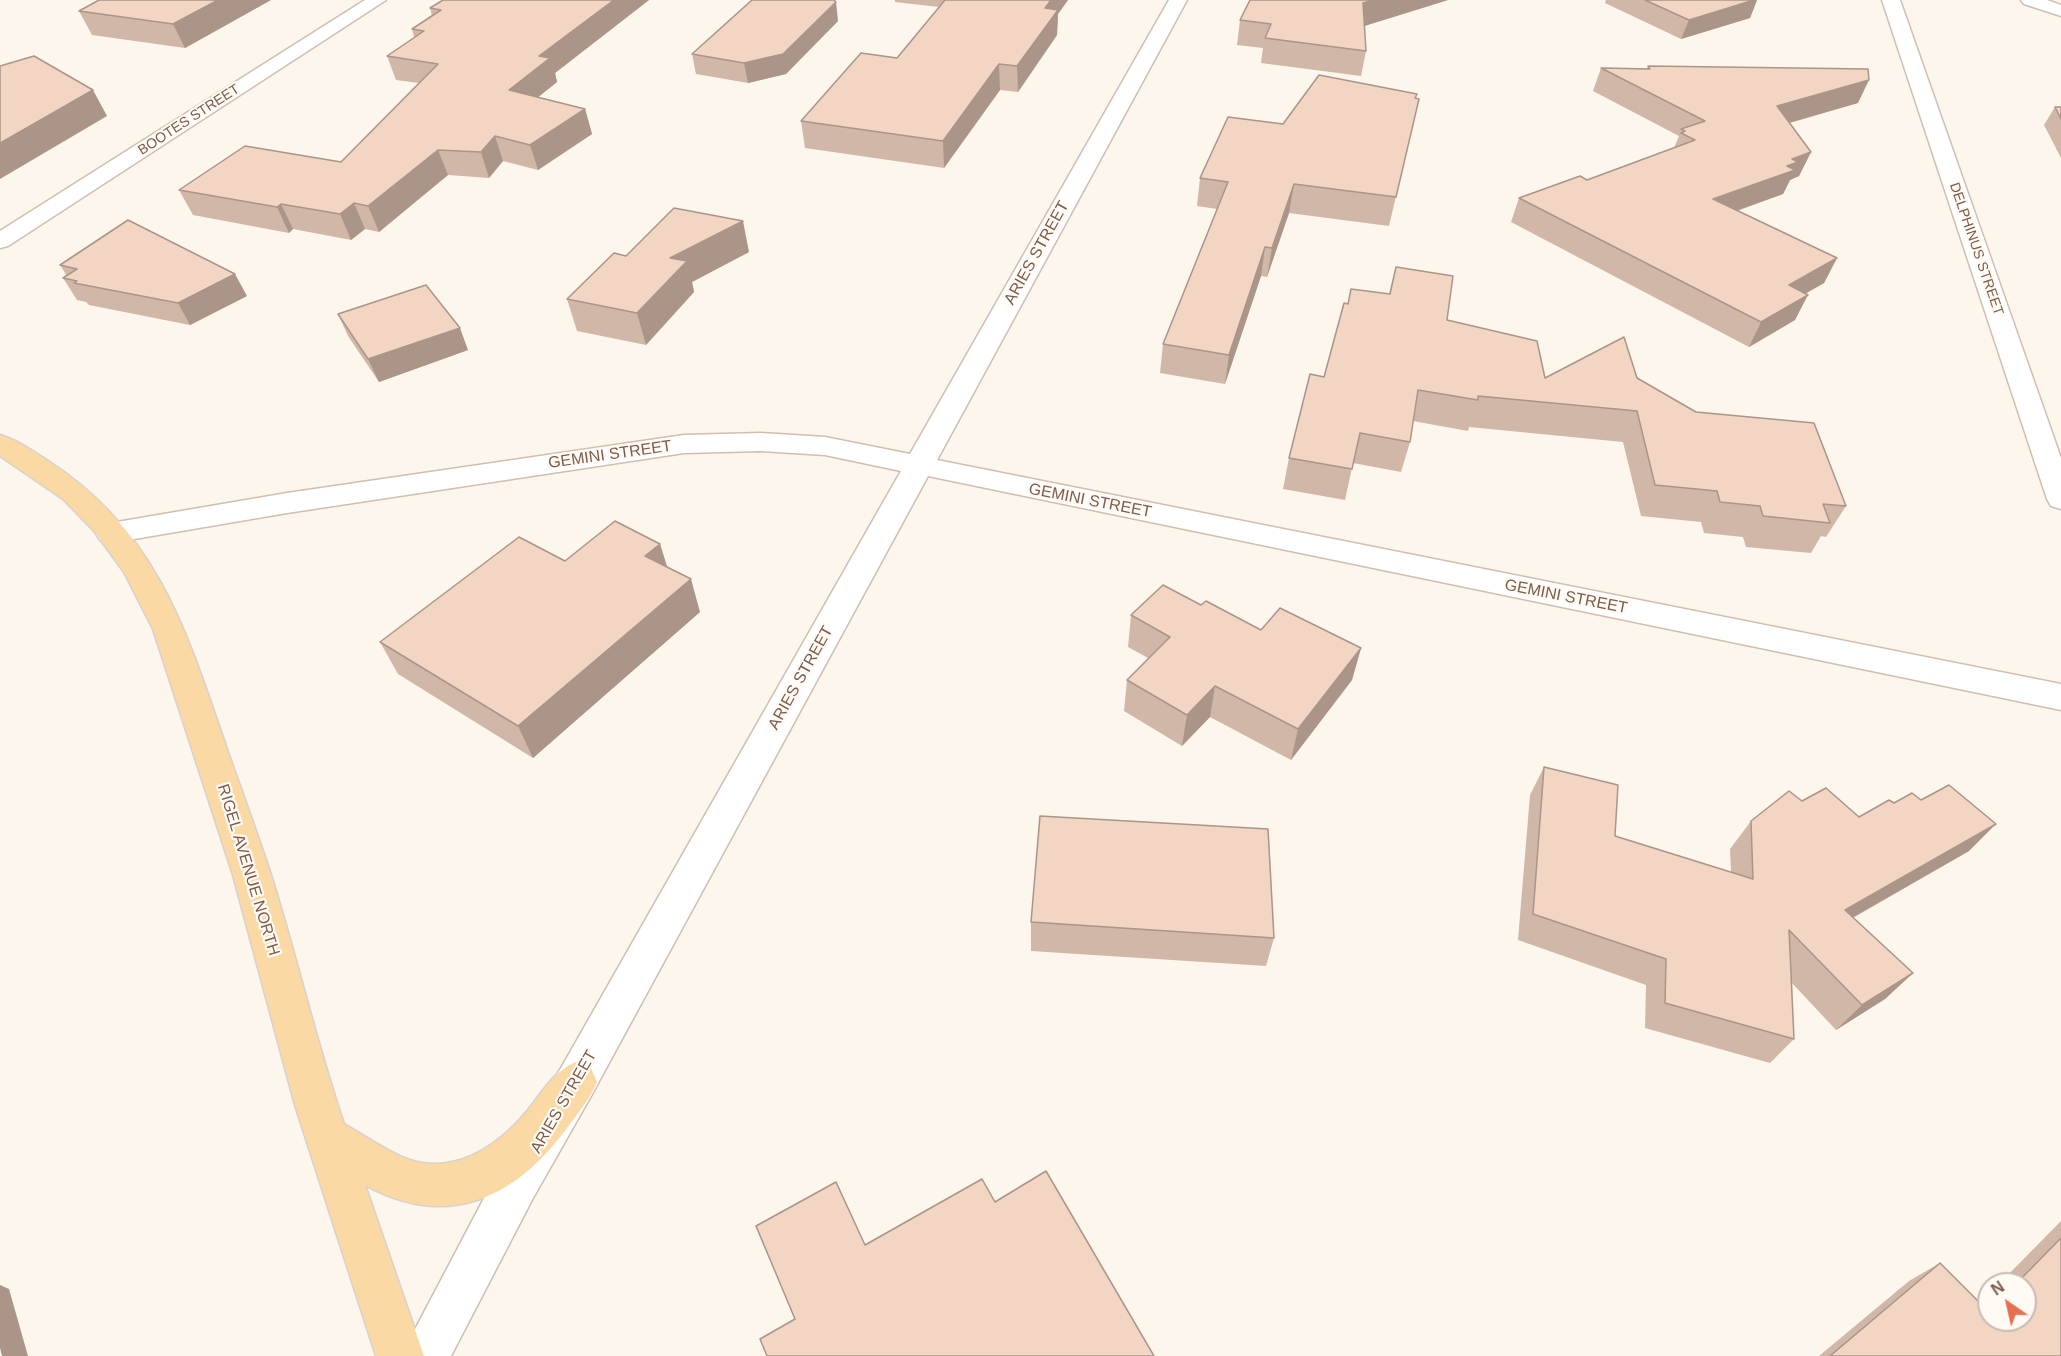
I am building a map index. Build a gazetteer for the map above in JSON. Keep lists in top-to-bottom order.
{
  "streets": {
    "main road": ["RIGEL AVENUE NORTH"],
    "street": [
      "BOOTES STREET",
      "DELPHINUS STREET",
      "ARIES STREET",
      "GEMINI STREET"
    ]
  },
  "crossings": [
    ["ARIES STREET", "GEMINI STREET"],
    ["GEMINI STREET", "RIGEL AVENUE NORTH"]
  ],
  "north": "top left"
}
